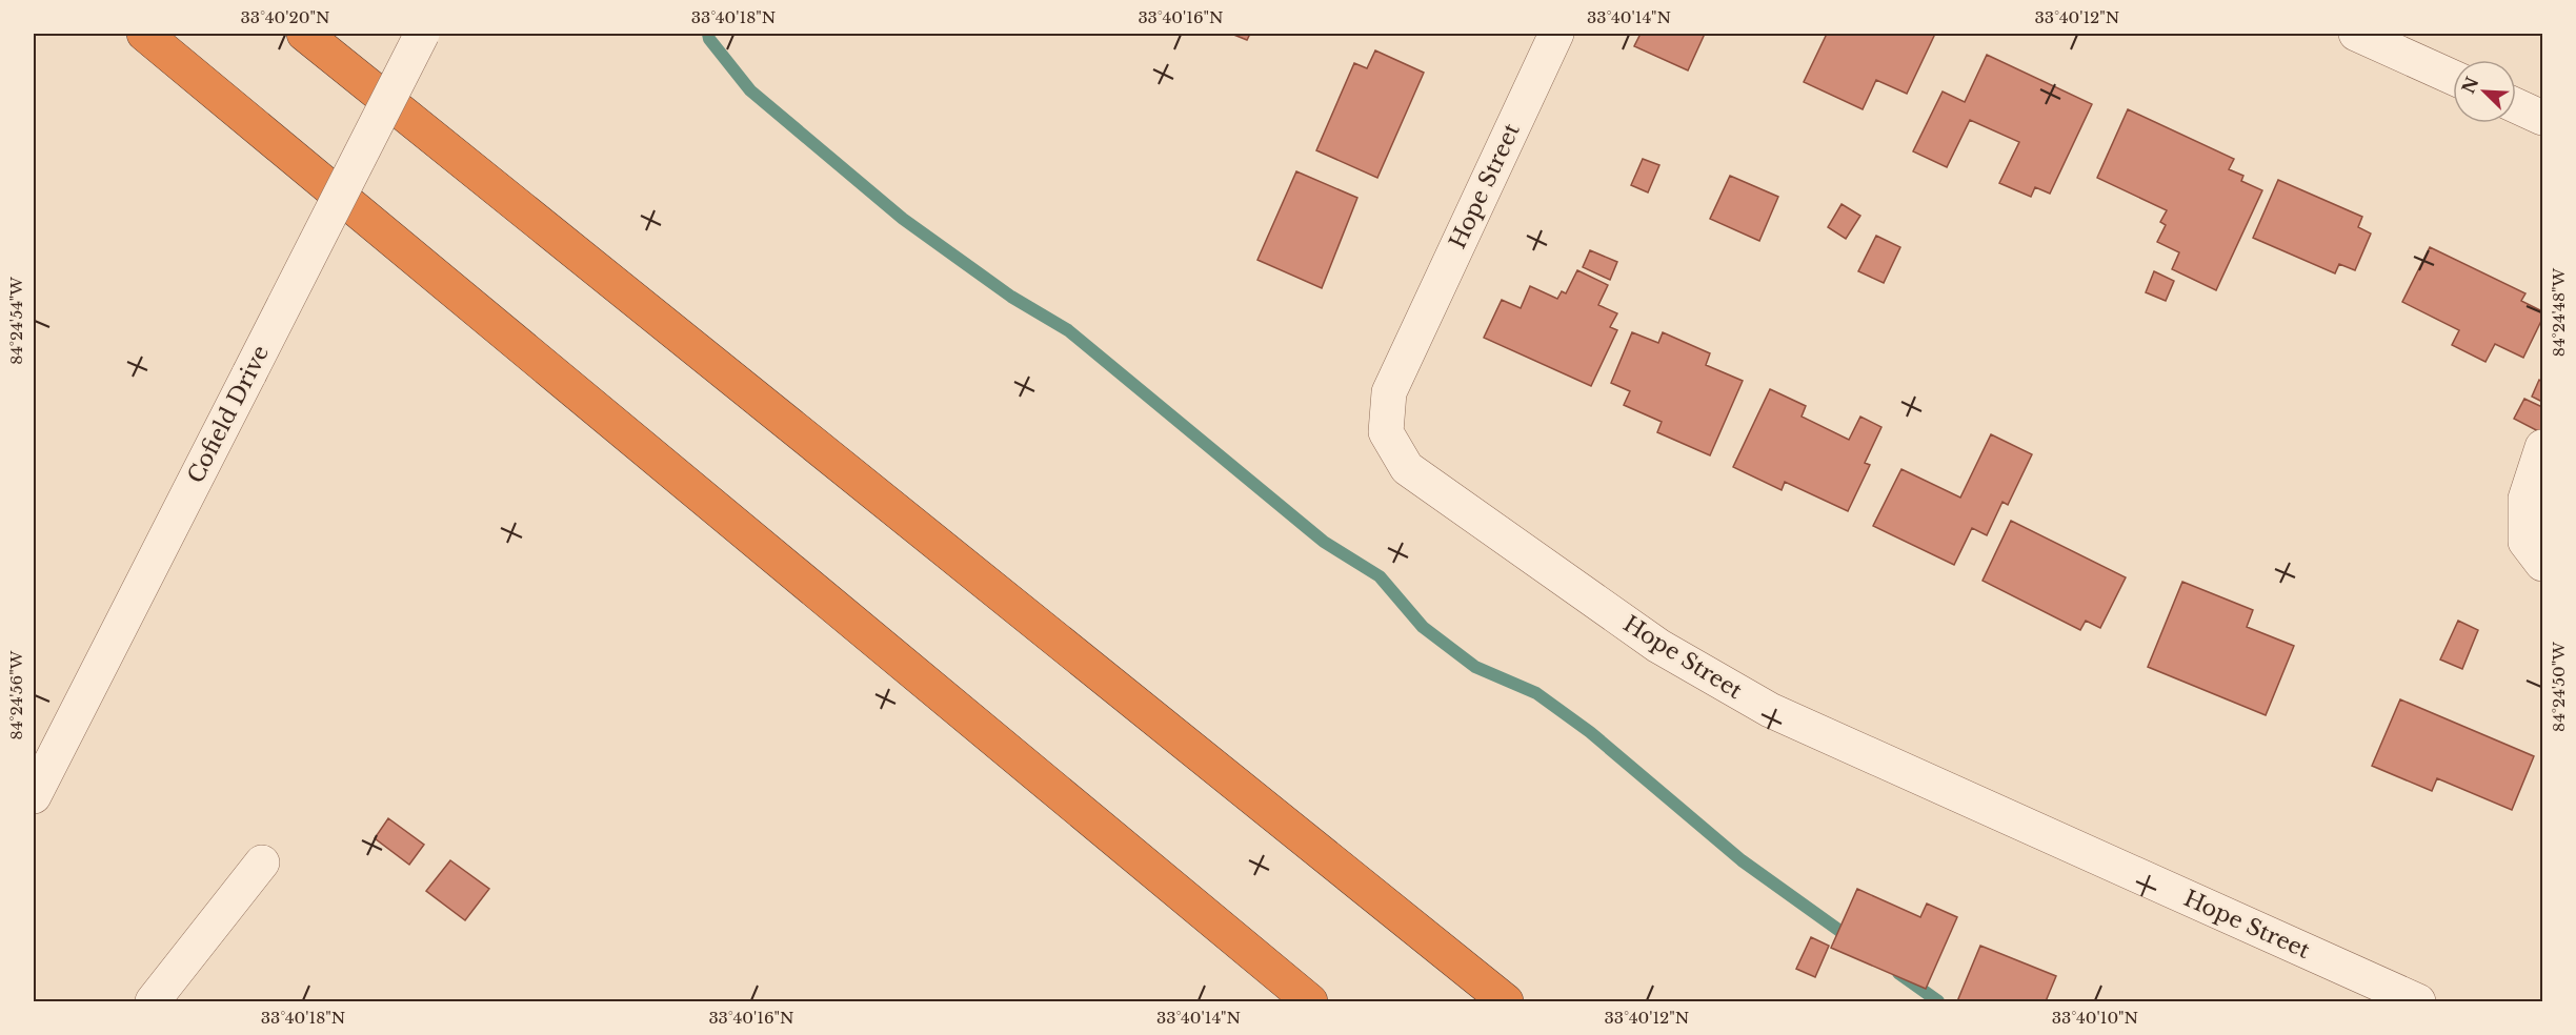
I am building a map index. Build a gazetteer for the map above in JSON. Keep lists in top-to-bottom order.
{
  "streets": {
    "street": ["Hope Street", "Cofield Drive"]
  },
  "north": "top left",
  "coordinates": [
    "33°40'20\"N",
    "33°40'18\"N",
    "33°40'16\"N",
    "33°40'14\"N",
    "33°40'12\"N",
    "84°24'48\"W",
    "84°24'54\"W",
    "84°24'50\"W",
    "84°24'56\"W",
    "33°40'10\"N"
  ]
}
